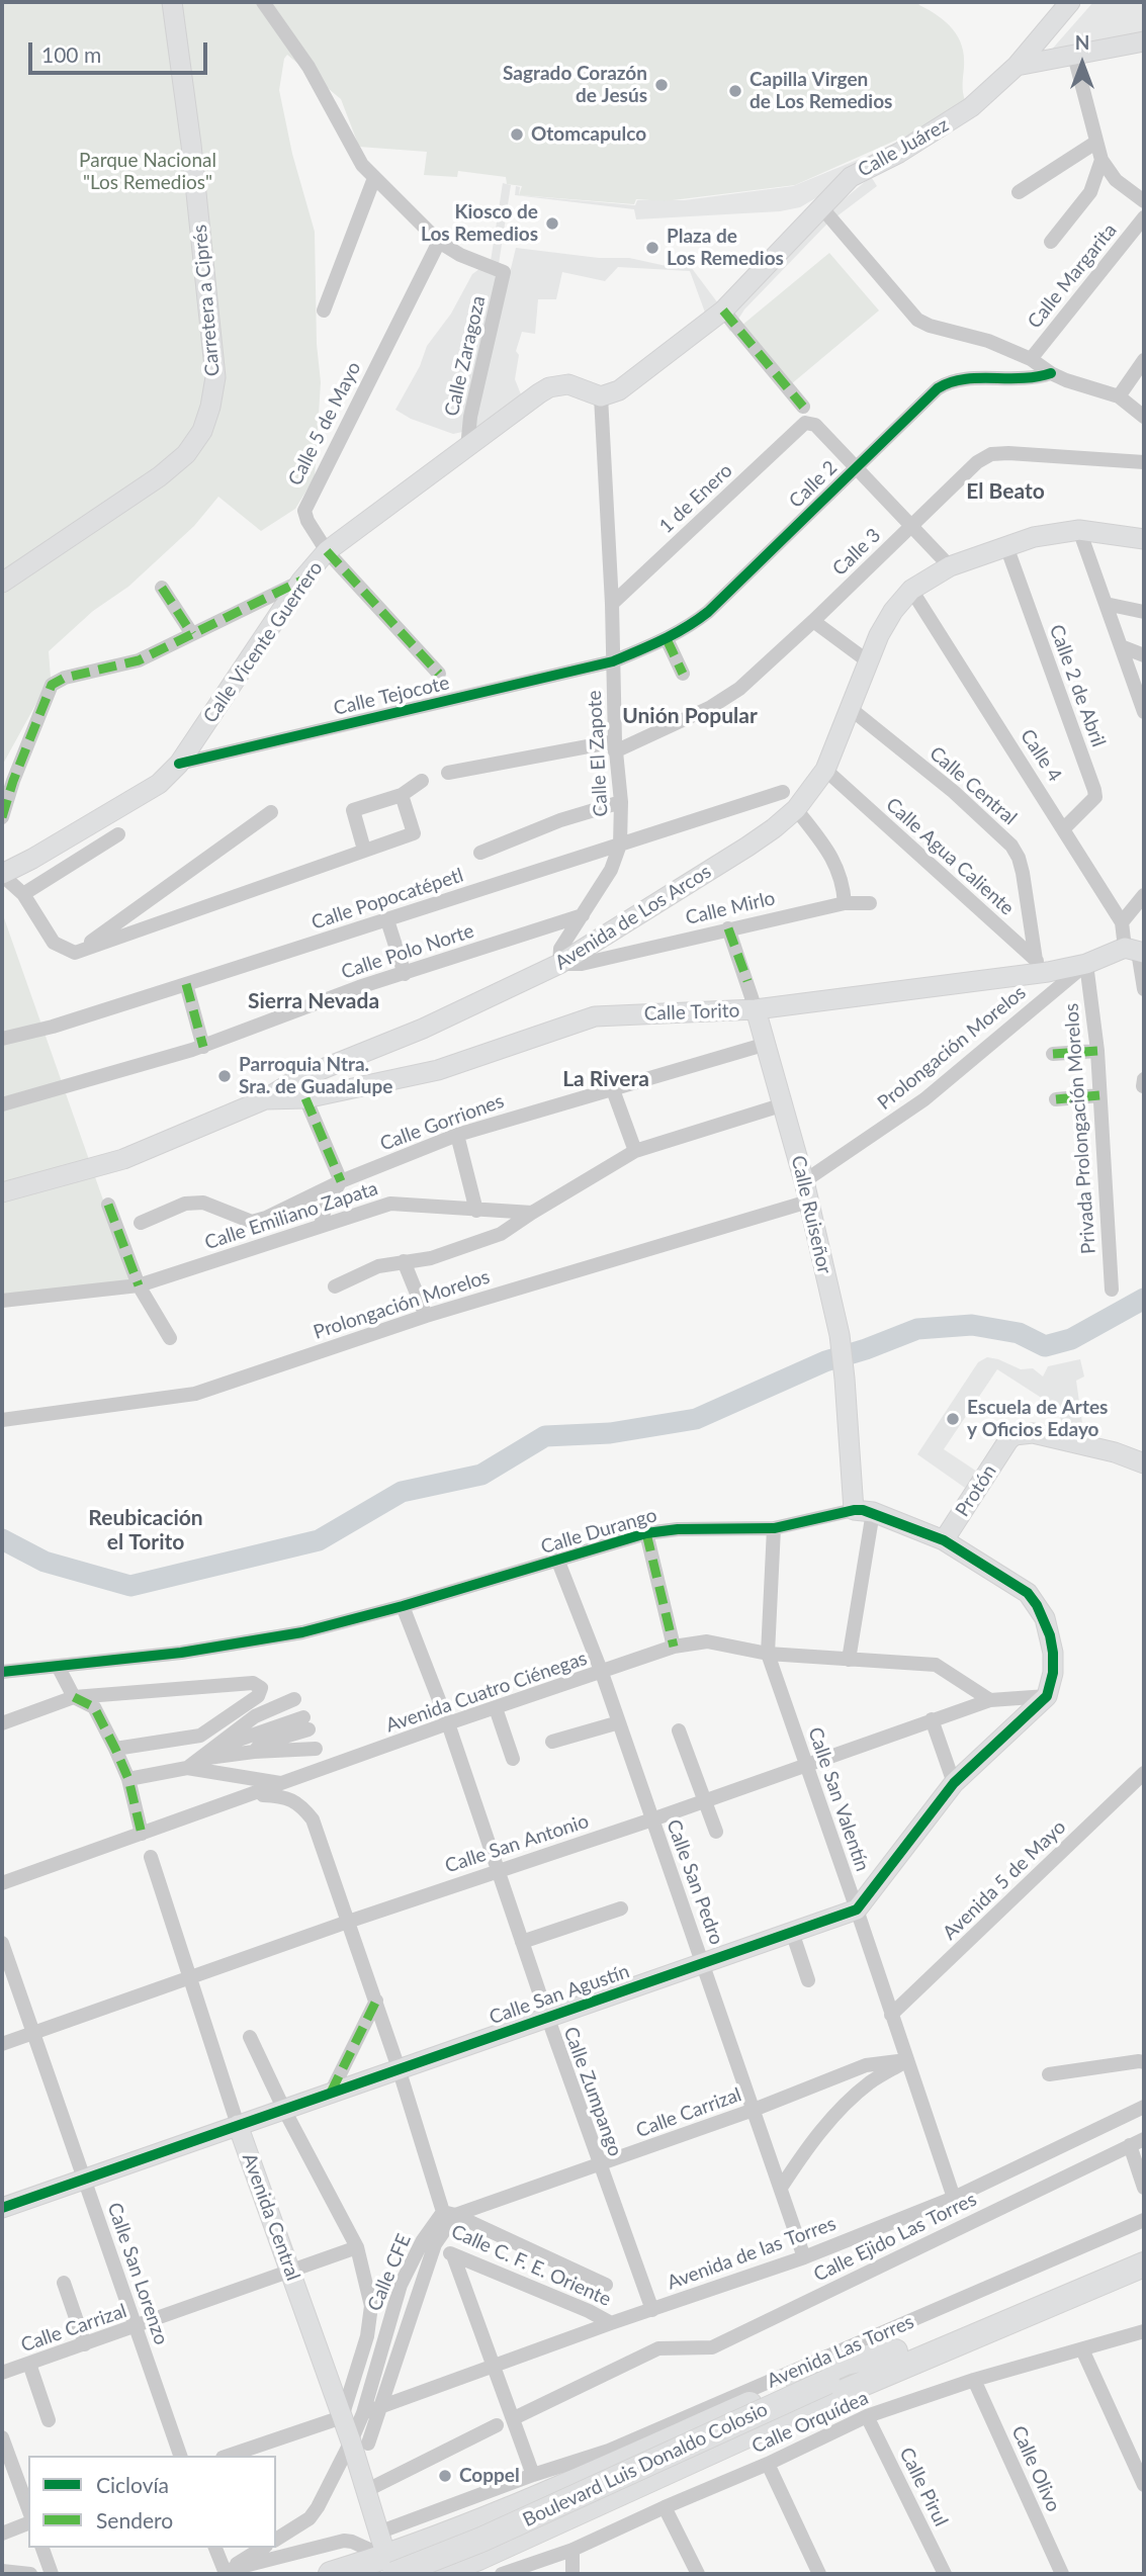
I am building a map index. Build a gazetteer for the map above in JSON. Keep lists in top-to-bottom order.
{
  "streets": {
    "highway": ["Avenida Las Torres", "Boulevard Luis Donaldo Colosio"],
    "main road": [
      "Calle Juárez",
      "Carretera a Ciprés",
      "Calle Vicente Guerrero",
      "Avenida de Los Arcos",
      "Calle Torito",
      "Calle Ruiseñor",
      "Protón",
      "Calle San Agustín",
      "Avenida Central"
    ],
    "street": [
      "Calle Margarita",
      "Calle Zaragoza",
      "Calle 5 de Mayo",
      "Calle 2",
      "1 de Enero",
      "Calle 3",
      "Calle 2 de Abril",
      "Calle Tejocote",
      "Calle El Zapote",
      "Calle 4",
      "Calle Central",
      "Calle Agua Caliente",
      "Calle Popocatépetl",
      "Calle Mirlo",
      "Calle Polo Norte",
      "Prolongación Morelos",
      "Calle Gorriones",
      "Privada Prolongación Morelos",
      "Calle Emiliano Zapata",
      "Calle Durango",
      "Avenida Cuatro Ciénegas",
      "Calle San Valentín",
      "Calle San Antonio",
      "Avenida 5 de Mayo",
      "Calle San Pedro",
      "Calle Zumpango",
      "Calle Carrizal",
      "Calle Ejido Las Torres",
      "Avenida de las Torres",
      "Calle C. F. E. Oriente",
      "Calle CFE",
      "Calle San Lorenzo",
      "Calle Orquídea",
      "Calle Olivo",
      "Calle Pirul"
    ]
  },
  "crossings": [
    ["Calle Juárez", "Calle Vicente Guerrero"],
    ["Calle Juárez", "Calle El Zapote"],
    ["Calle Zaragoza", "Calle 5 de Mayo"],
    ["Calle Zaragoza", "Calle Vicente Guerrero"],
    ["Calle 5 de Mayo", "Calle Vicente Guerrero"],
    ["Calle 2", "1 de Enero"],
    ["Calle 2", "Calle Tejocote"],
    ["Calle 2", "Calle El Zapote"],
    ["1 de Enero", "Calle El Zapote"],
    ["Calle 3", "Calle El Zapote"],
    ["Calle Vicente Guerrero", "Calle Tejocote"],
    ["Calle Vicente Guerrero", "Calle El Zapote"],
    ["Calle 2 de Abril", "Calle 4"],
    ["Calle 2 de Abril", "Avenida de Los Arcos"],
    ["Calle Tejocote", "Calle El Zapote"],
    ["Calle El Zapote", "Calle Popocatépetl"],
    ["Calle El Zapote", "Calle Mirlo"],
    ["Calle El Zapote", "Avenida de Los Arcos"],
    ["Calle El Zapote", "Calle Polo Norte"],
    ["Calle 4", "Avenida de Los Arcos"],
    ["Calle 4", "Calle Torito"],
    ["Calle Central", "Calle Agua Caliente"],
    ["Calle Central", "Avenida de Los Arcos"],
    ["Calle Central", "Calle Torito"],
    ["Calle Agua Caliente", "Avenida de Los Arcos"],
    ["Calle Agua Caliente", "Calle Torito"],
    ["Calle Mirlo", "Avenida de Los Arcos"],
    ["Calle Mirlo", "Calle Ruiseñor"],
    ["Avenida de Los Arcos", "Calle Torito"],
    ["Calle Torito", "Prolongación Morelos"],
    ["Calle Torito", "Privada Prolongación Morelos"],
    ["Calle Torito", "Calle Ruiseñor"],
    ["Prolongación Morelos", "Privada Prolongación Morelos"],
    ["Prolongación Morelos", "Calle Ruiseñor"],
    ["Calle Gorriones", "Calle Ruiseñor"],
    ["Calle Ruiseñor", "Calle Durango"],
    ["Calle Durango", "Calle San Valentín"],
    ["Calle Durango", "Calle San Pedro"],
    ["Calle Durango", "Calle Zumpango"],
    ["Avenida Cuatro Ciénegas", "Calle San Valentín"],
    ["Avenida Cuatro Ciénegas", "Calle San Antonio"],
    ["Avenida Cuatro Ciénegas", "Calle San Pedro"],
    ["Avenida Cuatro Ciénegas", "Calle Zumpango"],
    ["Calle San Valentín", "Calle San Antonio"],
    ["Calle San Valentín", "Avenida 5 de Mayo"],
    ["Calle San Valentín", "Calle San Agustín"],
    ["Calle San Valentín", "Calle Carrizal"],
    ["Calle San Valentín", "Avenida de las Torres"],
    ["Calle San Antonio", "Calle San Pedro"],
    ["Calle San Antonio", "Calle Zumpango"],
    ["Calle San Antonio", "Avenida Central"],
    ["Calle San Antonio", "Calle San Lorenzo"],
    ["Calle San Pedro", "Calle San Agustín"],
    ["Calle San Pedro", "Calle Carrizal"],
    ["Calle San Pedro", "Avenida de las Torres"],
    ["Calle San Agustín", "Calle Zumpango"],
    ["Calle San Agustín", "Avenida Central"],
    ["Calle San Agustín", "Calle San Lorenzo"],
    ["Calle Zumpango", "Calle Carrizal"],
    ["Calle Zumpango", "Avenida de las Torres"],
    ["Calle Carrizal", "Avenida Central"],
    ["Calle Carrizal", "Calle C. F. E. Oriente"],
    ["Calle Carrizal", "Calle CFE"],
    ["Calle Carrizal", "Calle San Lorenzo"],
    ["Avenida Central", "Calle CFE"],
    ["Avenida Central", "Avenida Las Torres"],
    ["Avenida Central", "Boulevard Luis Donaldo Colosio"],
    ["Avenida de las Torres", "Calle C. F. E. Oriente"],
    ["Avenida de las Torres", "Calle CFE"],
    ["Calle C. F. E. Oriente", "Calle CFE"],
    ["Avenida Las Torres", "Boulevard Luis Donaldo Colosio"],
    ["Calle Orquídea", "Calle Olivo"],
    ["Calle Orquídea", "Calle Pirul"]
  ],
  "districts": [
    "El Beato",
    "Unión Popular",
    "Sierra Nevada",
    "La Rivera",
    "Reubicación el Torito"
  ],
  "parks": ["Parque Nacional \"Los Remedios\""],
  "places": [
    "Sagrado Corazón de Jesús",
    "Capilla Virgen de Los Remedios",
    "Otomcapulco",
    "Kiosco de Los Remedios",
    "Plaza de Los Remedios",
    "Parroquia Ntra. Sra. de Guadalupe",
    "Escuela de Artes y Oficios Edayo",
    "Coppel"
  ],
  "legend": ["Ciclovía", "Sendero"],
  "scale_bar": "100 m",
  "north": "top"
}
